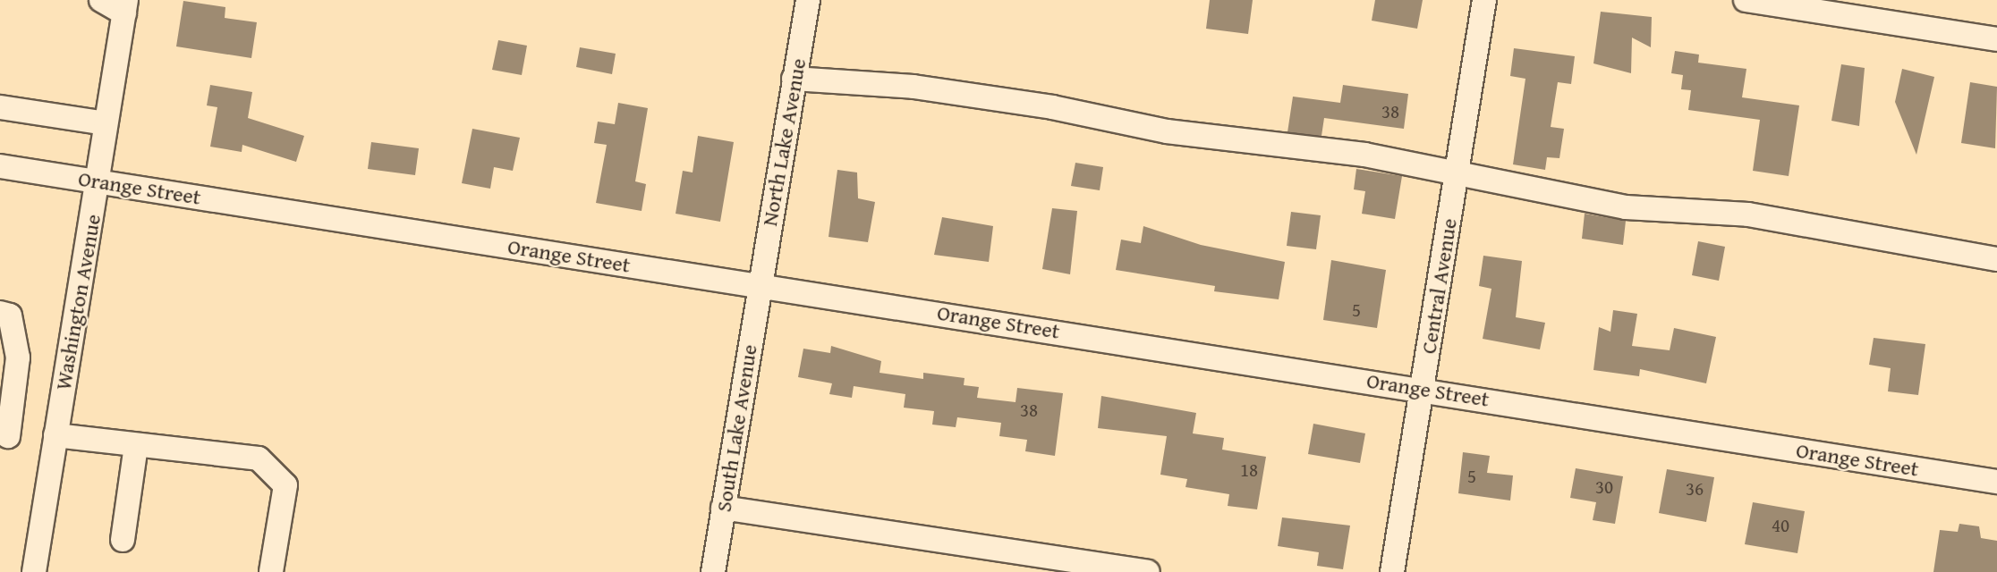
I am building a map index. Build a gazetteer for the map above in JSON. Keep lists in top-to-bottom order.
{
  "streets": {
    "street": [
      "North Lake Avenue",
      "Orange Street",
      "Central Avenue",
      "Washington Avenue",
      "South Lake Avenue"
    ]
  },
  "crossings": [
    ["North Lake Avenue", "Orange Street"],
    ["North Lake Avenue", "South Lake Avenue"],
    ["Orange Street", "Central Avenue"],
    ["Orange Street", "Washington Avenue"],
    ["Orange Street", "South Lake Avenue"]
  ],
  "house_numbers": [
    "38",
    "5",
    "38",
    "18",
    "5",
    "30",
    "36",
    "40"
  ]
}
